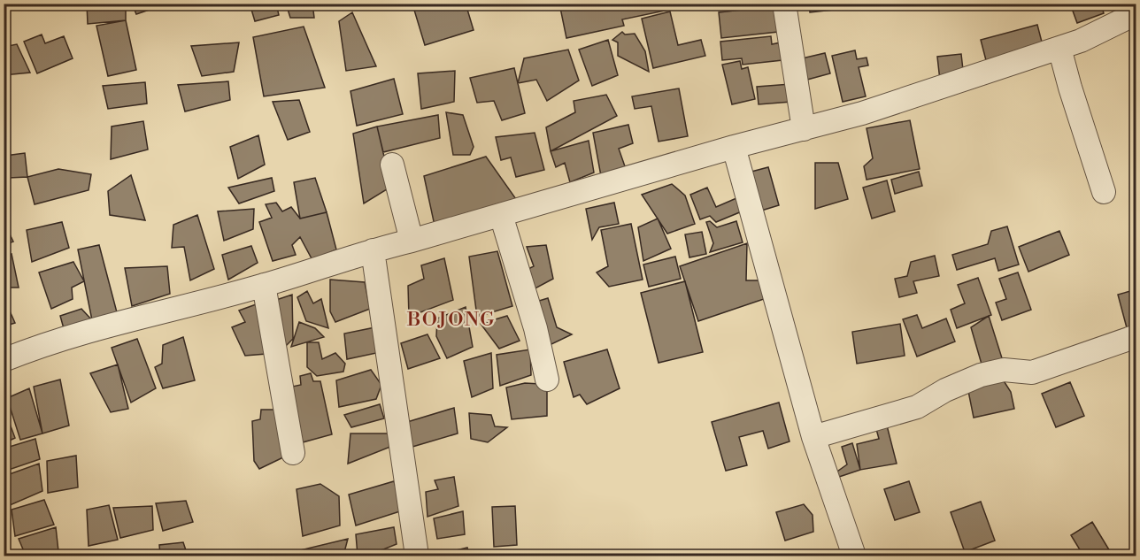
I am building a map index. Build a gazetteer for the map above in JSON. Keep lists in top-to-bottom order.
{
  "districts": ["BOJONG"]
}
